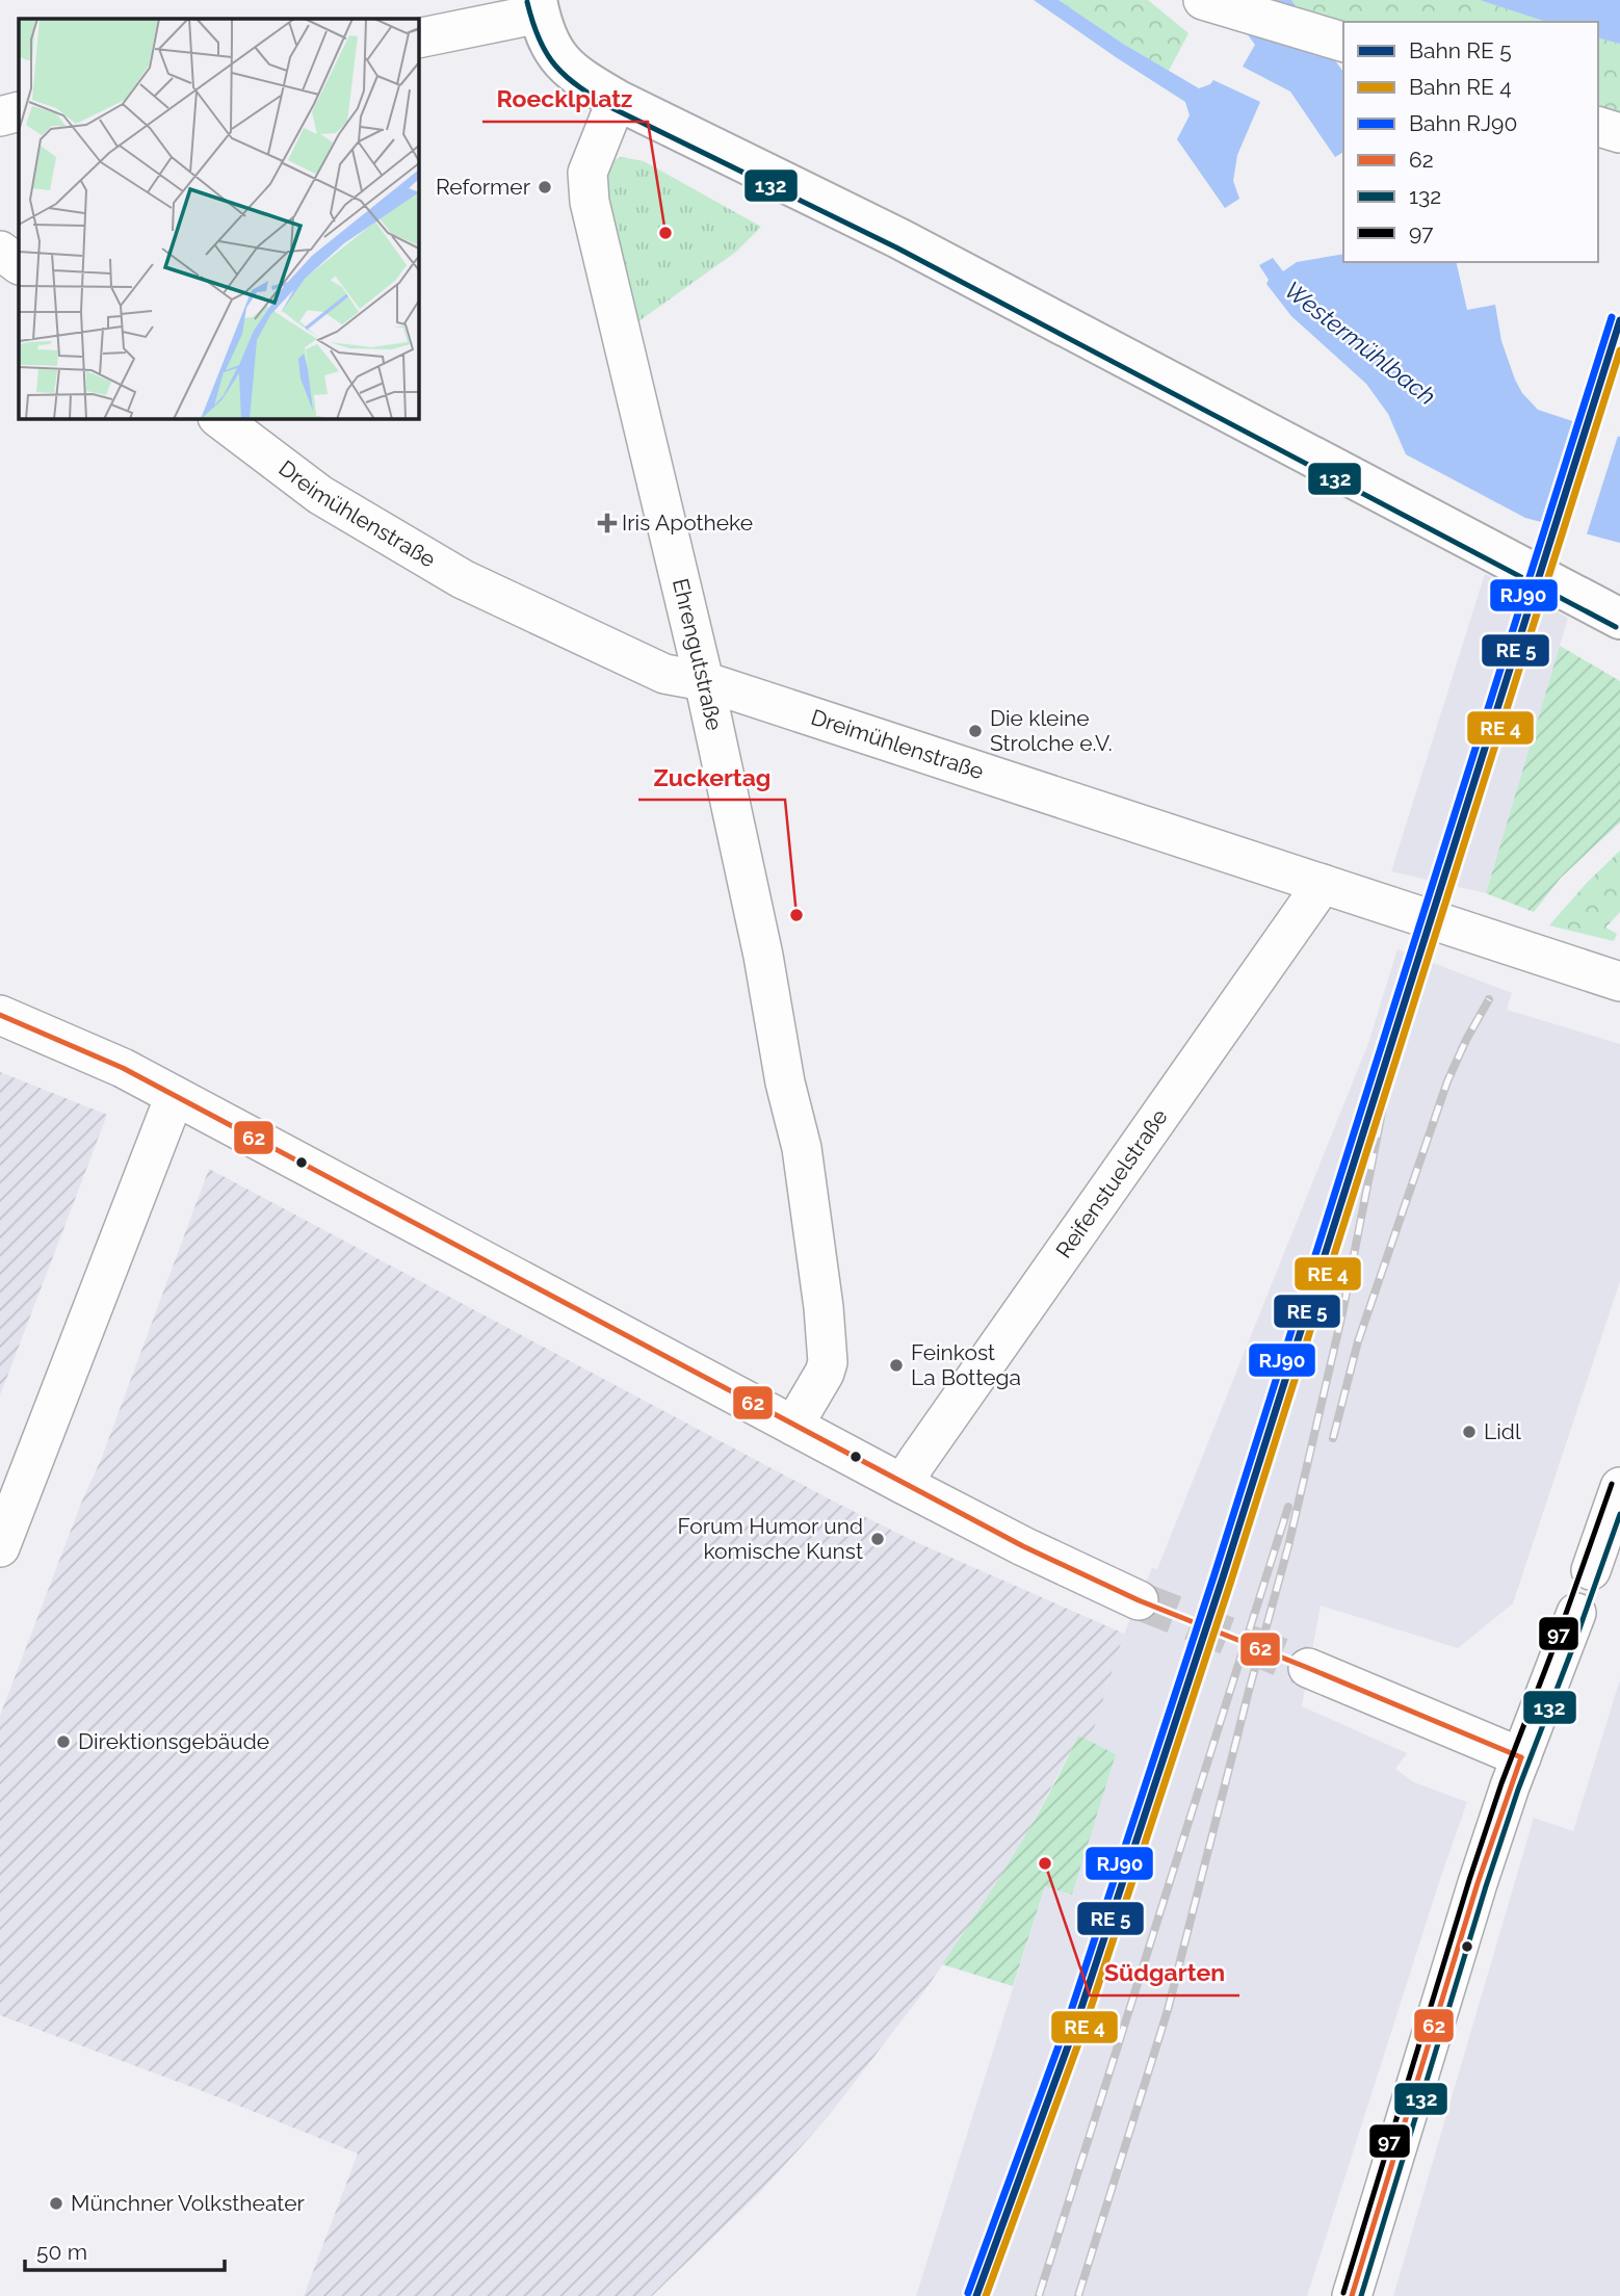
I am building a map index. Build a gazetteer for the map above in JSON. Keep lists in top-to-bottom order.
{
  "streets": {
    "street": ["Dreimühlenstraße", "Ehrengutstraße", "Reifenstuelstraße"]
  },
  "crossings": [
    ["Dreimühlenstraße", "Ehrengutstraße"],
    ["Dreimühlenstraße", "Reifenstuelstraße"]
  ],
  "water": ["Westermühlbach"],
  "places": {
    "other": [
      "Reformer",
      "Roecklplatz",
      "Die kleine Strolche e.V.",
      "Zuckertag",
      "Feinkost La Bottega",
      "Lidl",
      "Forum Humor und komische Kunst",
      "Direktionsgebäude",
      "Südgarten",
      "Münchner Volkstheater"
    ],
    "health": ["Iris Apotheke"]
  },
  "lines": [
    "transit line 132",
    "rail line RJ90",
    "transit line 62",
    "transit line 97"
  ],
  "legend": [
    "Bahn RE 5",
    "Bahn RE 4",
    "Bahn RJ90",
    "62",
    "132",
    "97"
  ],
  "scale_bar": "50 m"
}
